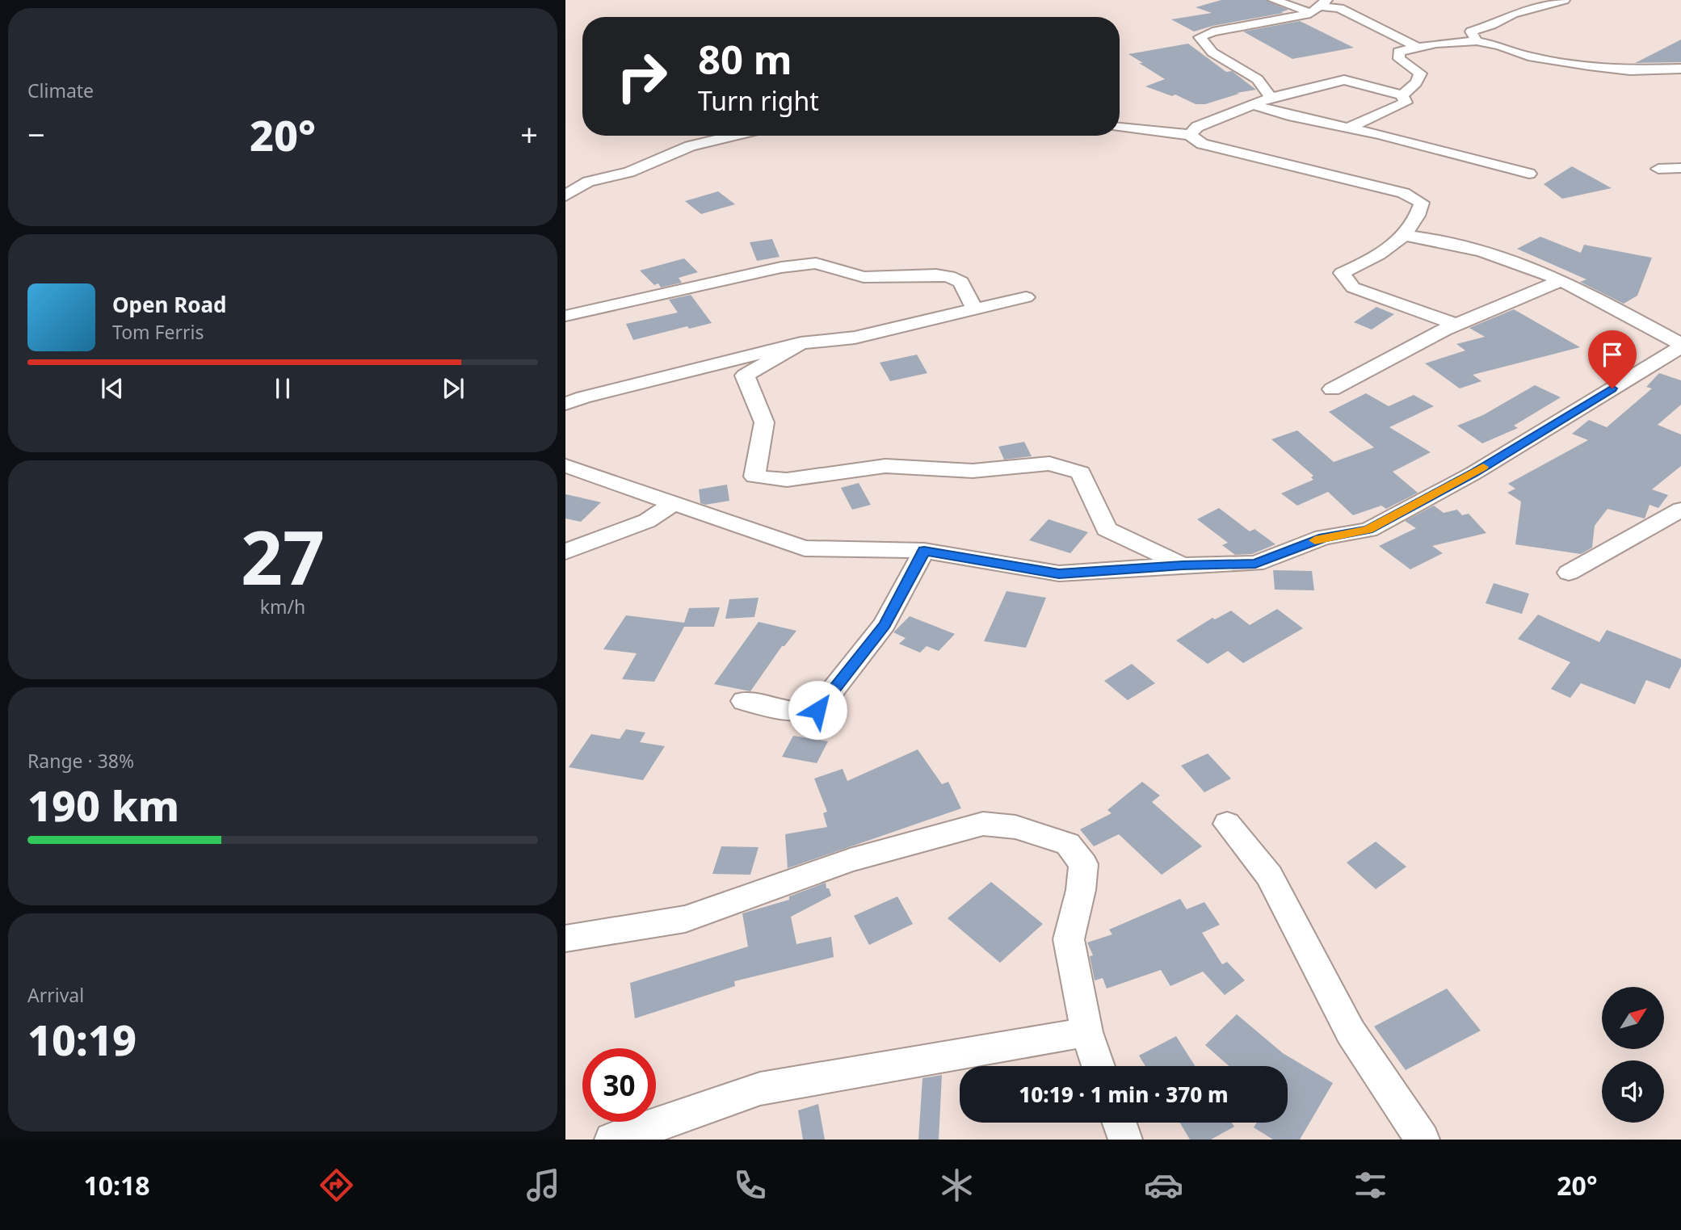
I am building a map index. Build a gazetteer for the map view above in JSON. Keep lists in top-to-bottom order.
{
  "north": "top right",
  "page": {
    "tile": [
      "Climate",
      ["27", "km/h"],
      ["Range · 38%", "190 km"],
      ["Arrival", "10:19"]
    ],
    "turn": ["80 m", "Turn right"],
    "heat": ["−", "20°", "+"],
    "song": ["Open Road", "Tom Ferris"],
    "limit": "30",
    "trip": "10:19 · 1 min · 370 m",
    "tabs": ["10:18", "20°"]
  }
}
